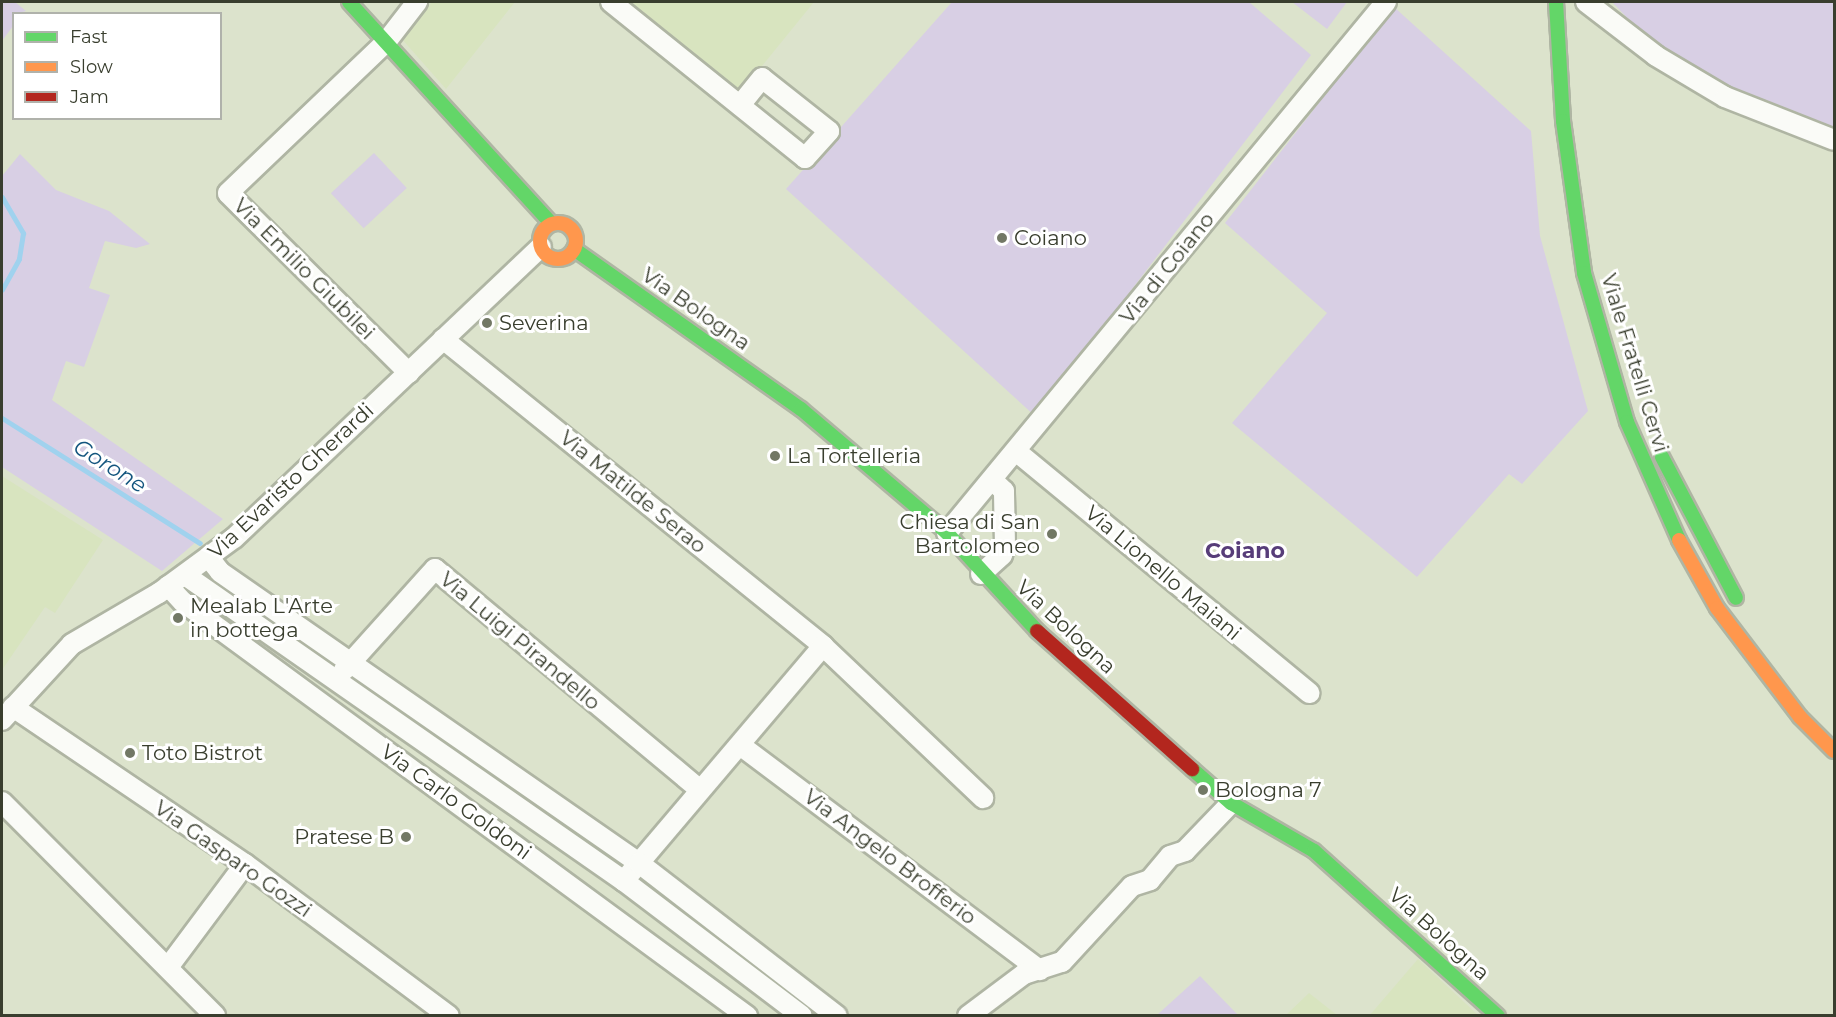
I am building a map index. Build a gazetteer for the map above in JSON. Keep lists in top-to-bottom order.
{
  "streets": {
    "street": [
      "Via di Coiano",
      "Via Emilio Giubilei",
      "Via Bologna",
      "Viale Fratelli Cervi",
      "Via Evaristo Gherardi",
      "Via Matilde Serao",
      "Via Lionello Maiani",
      "Via Luigi Pirandello",
      "Via Carlo Goldoni",
      "Via Angelo Brofferio",
      "Via Gasparo Gozzi"
    ]
  },
  "crossings": [
    ["Via di Coiano", "Via Bologna"],
    ["Via di Coiano", "Via Lionello Maiani"],
    ["Via Emilio Giubilei", "Via Evaristo Gherardi"],
    ["Via Bologna", "Via Evaristo Gherardi"],
    ["Via Evaristo Gherardi", "Via Matilde Serao"],
    ["Via Evaristo Gherardi", "Via Carlo Goldoni"],
    ["Via Evaristo Gherardi", "Via Gasparo Gozzi"]
  ],
  "districts": ["Coiano"],
  "water": ["Gorone"],
  "places": [
    "Coiano",
    "Severina",
    "La Tortelleria",
    "Chiesa di San Bartolomeo",
    "Mealab L'Arte in bottega",
    "Toto Bistrot",
    "Bologna 7",
    "Pratese B"
  ],
  "legend": ["Fast", "Slow", "Jam"]
}
